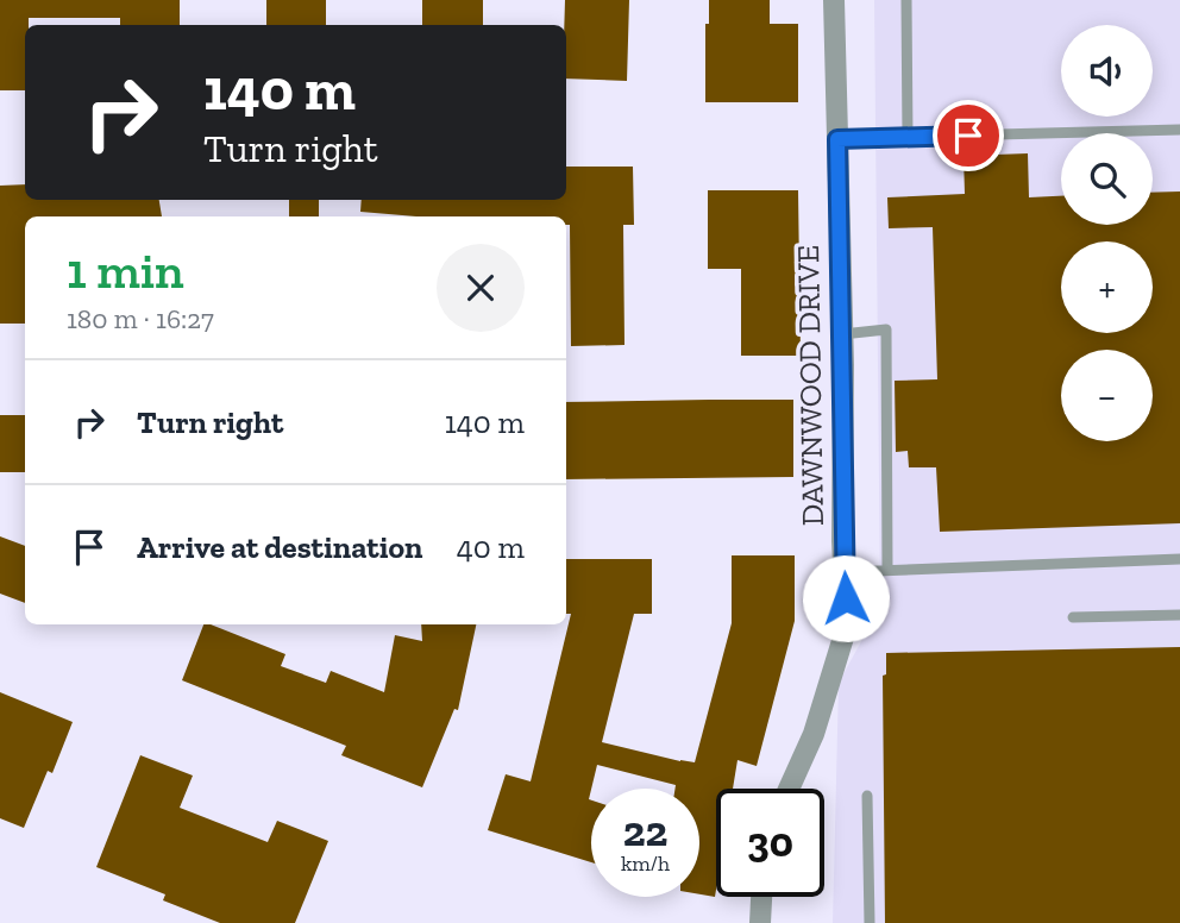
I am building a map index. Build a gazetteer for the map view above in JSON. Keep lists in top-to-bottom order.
{
  "streets": {
    "street": ["DAWNWOOD DRIVE"]
  },
  "page": {
    "map_buttons": ["+", "−"],
    "turn": ["140 m", "Turn right"],
    "heading": ["1 min", "180 m · 16:27"],
    "list": [
      {
        "name": "Turn right",
        "value": "140 m"
      },
      {
        "name": "Arrive at destination",
        "value": "40 m"
      }
    ],
    "speed": "22 km/h",
    "limit": "30"
  }
}
